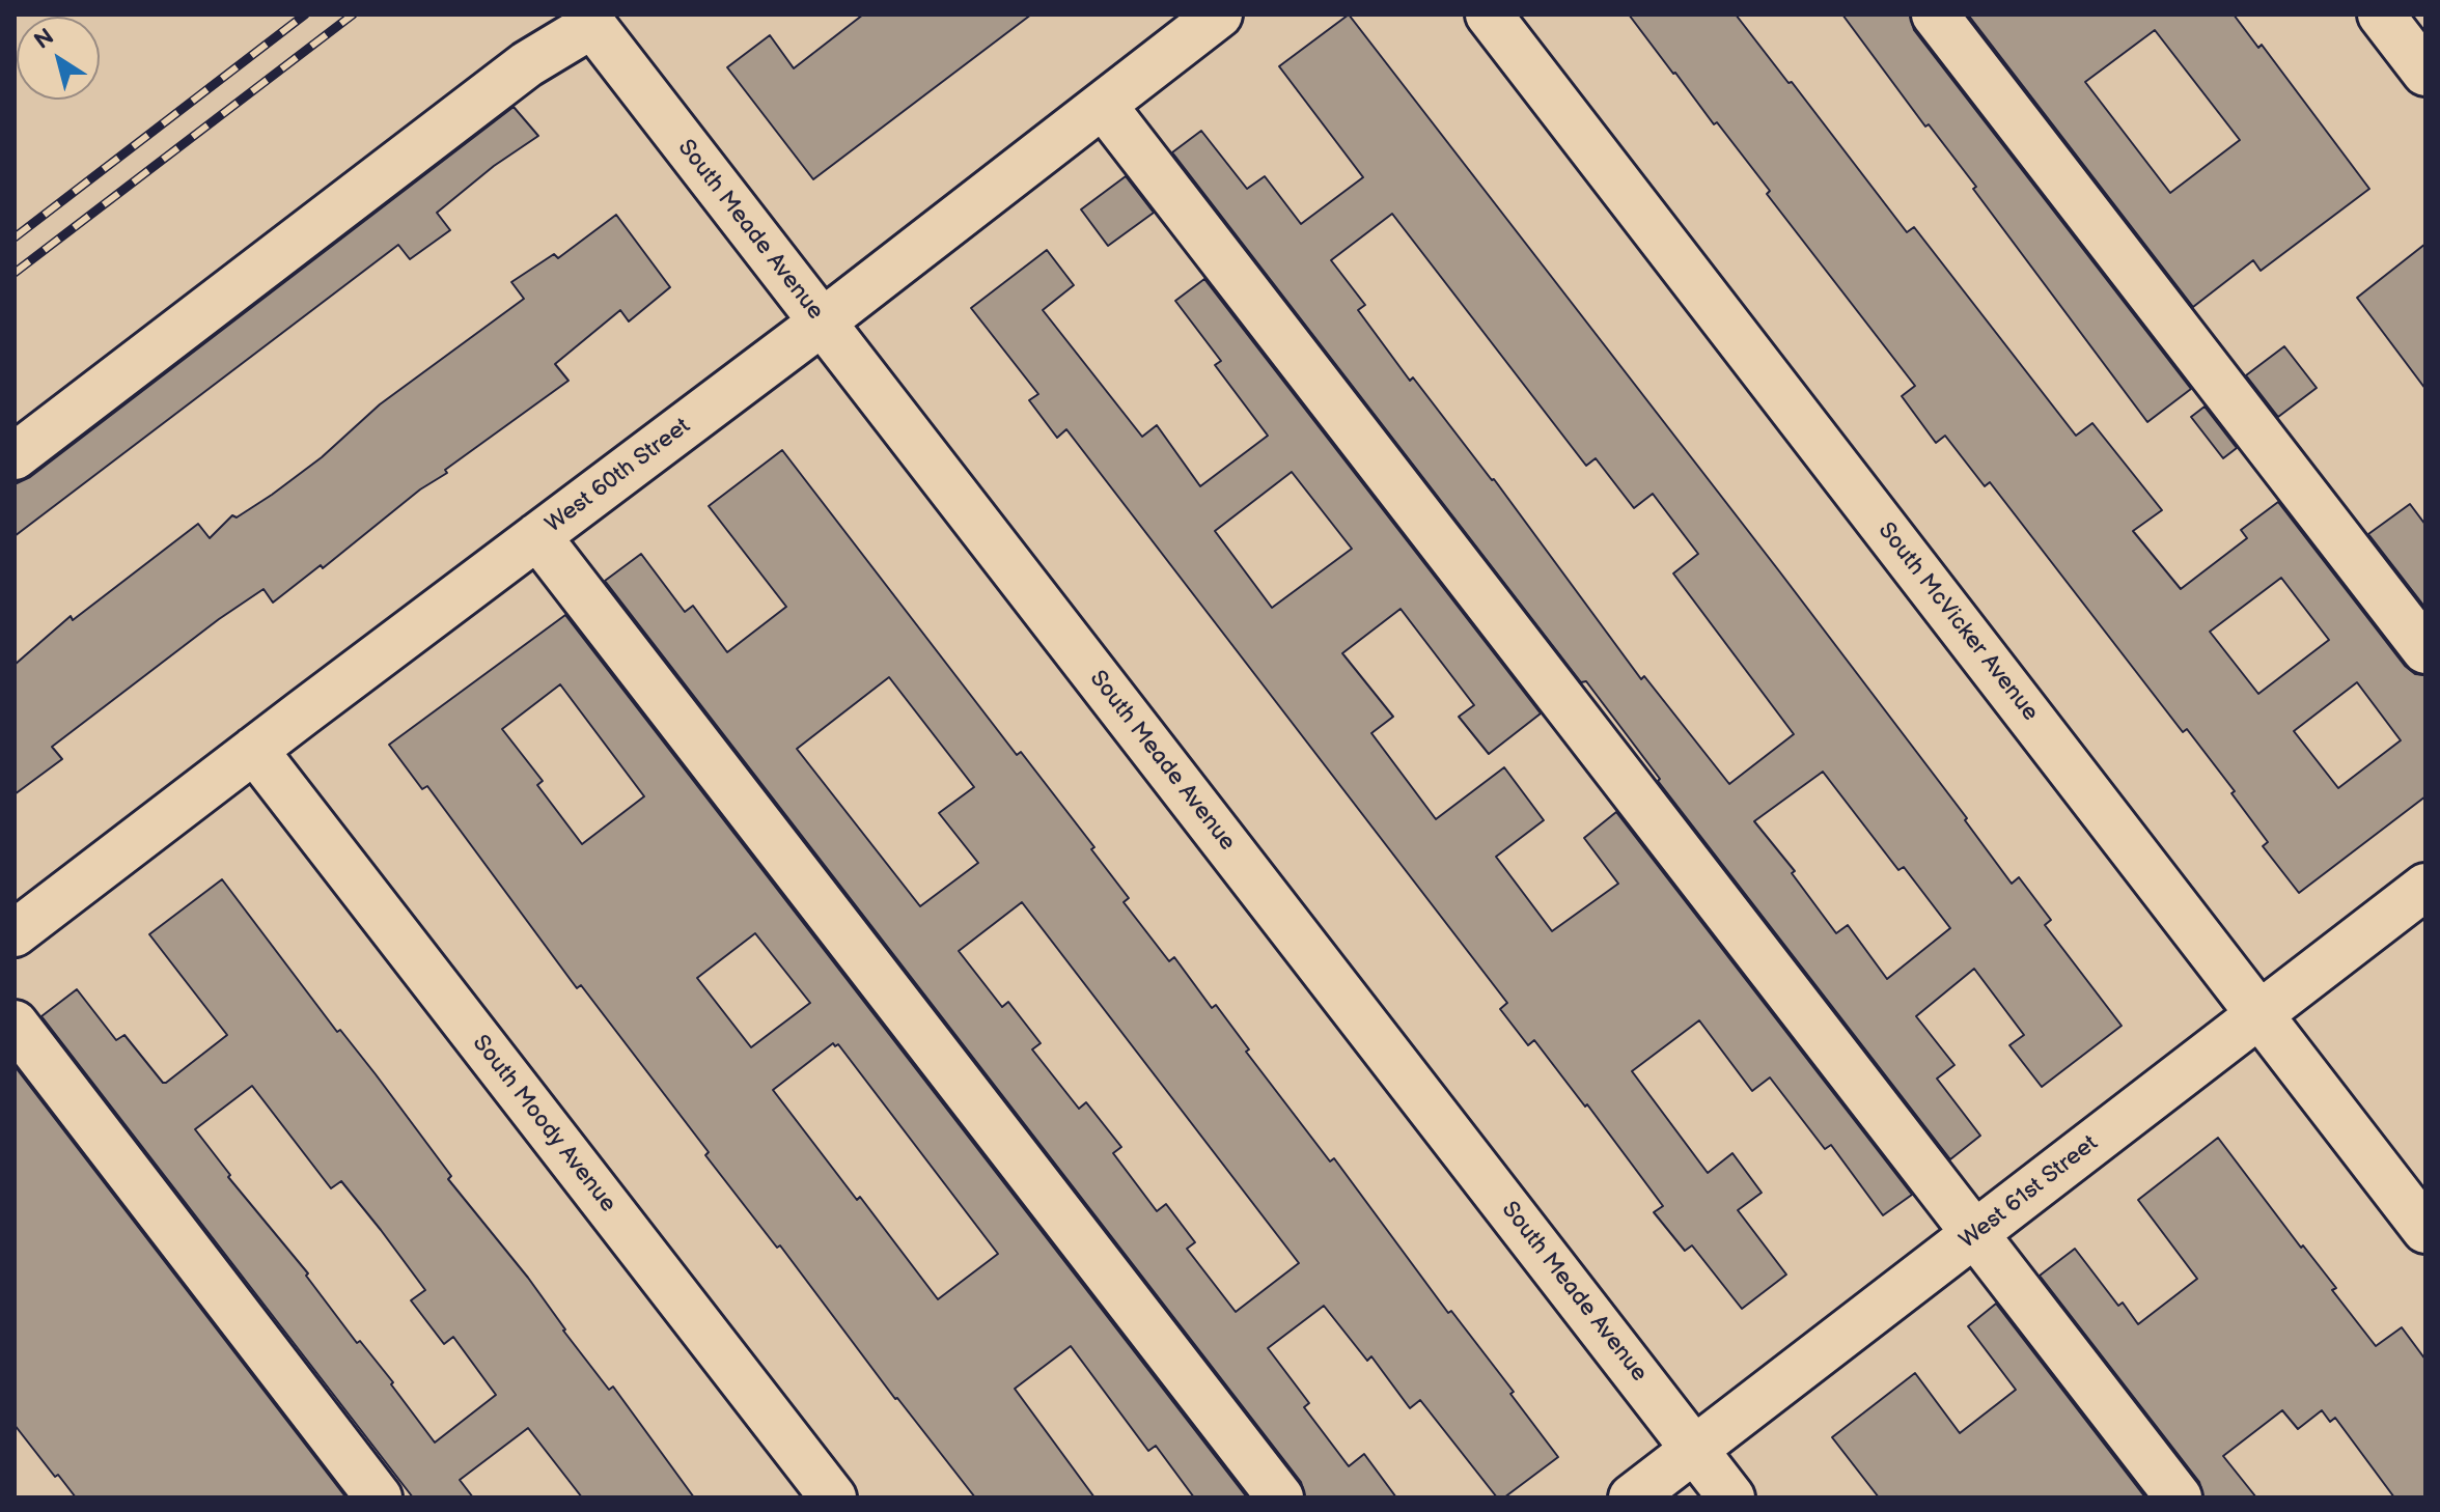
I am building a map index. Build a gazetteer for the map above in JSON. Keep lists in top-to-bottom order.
{
  "streets": {
    "street": [
      "South Meade Avenue",
      "West 60th Street",
      "South McVicker Avenue",
      "South Moody Avenue",
      "West 61st Street"
    ]
  },
  "crossings": [
    ["South Meade Avenue", "West 60th Street"],
    ["South Meade Avenue", "West 61st Street"],
    ["West 60th Street", "South Moody Avenue"],
    ["South McVicker Avenue", "West 61st Street"]
  ],
  "north": "top left"
}
